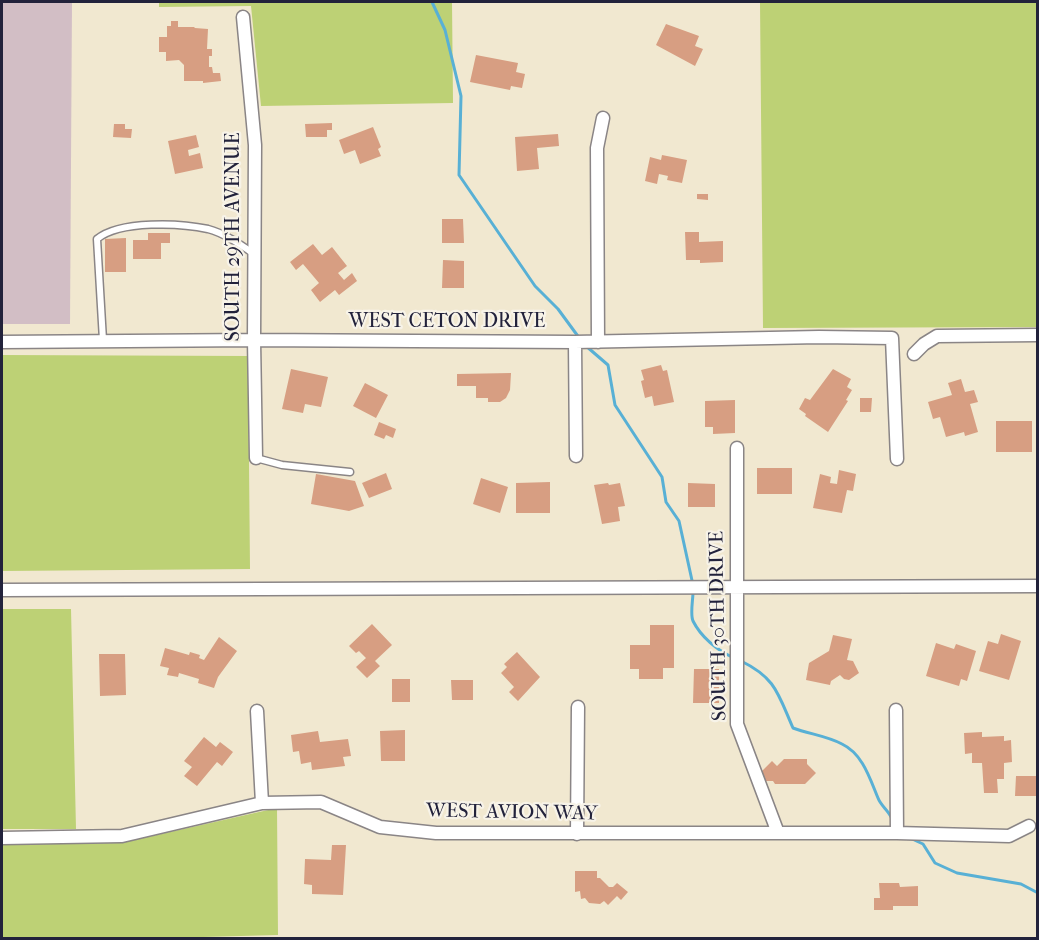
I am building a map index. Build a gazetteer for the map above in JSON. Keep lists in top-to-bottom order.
{
  "streets": {
    "street": [
      "SOUTH 29TH AVENUE",
      "WEST CETON DRIVE",
      "SOUTH 30TH DRIVE",
      "WEST AVION WAY"
    ]
  },
  "crossings": [
    ["SOUTH 29TH AVENUE", "WEST CETON DRIVE"],
    ["SOUTH 30TH DRIVE", "WEST AVION WAY"]
  ]
}
